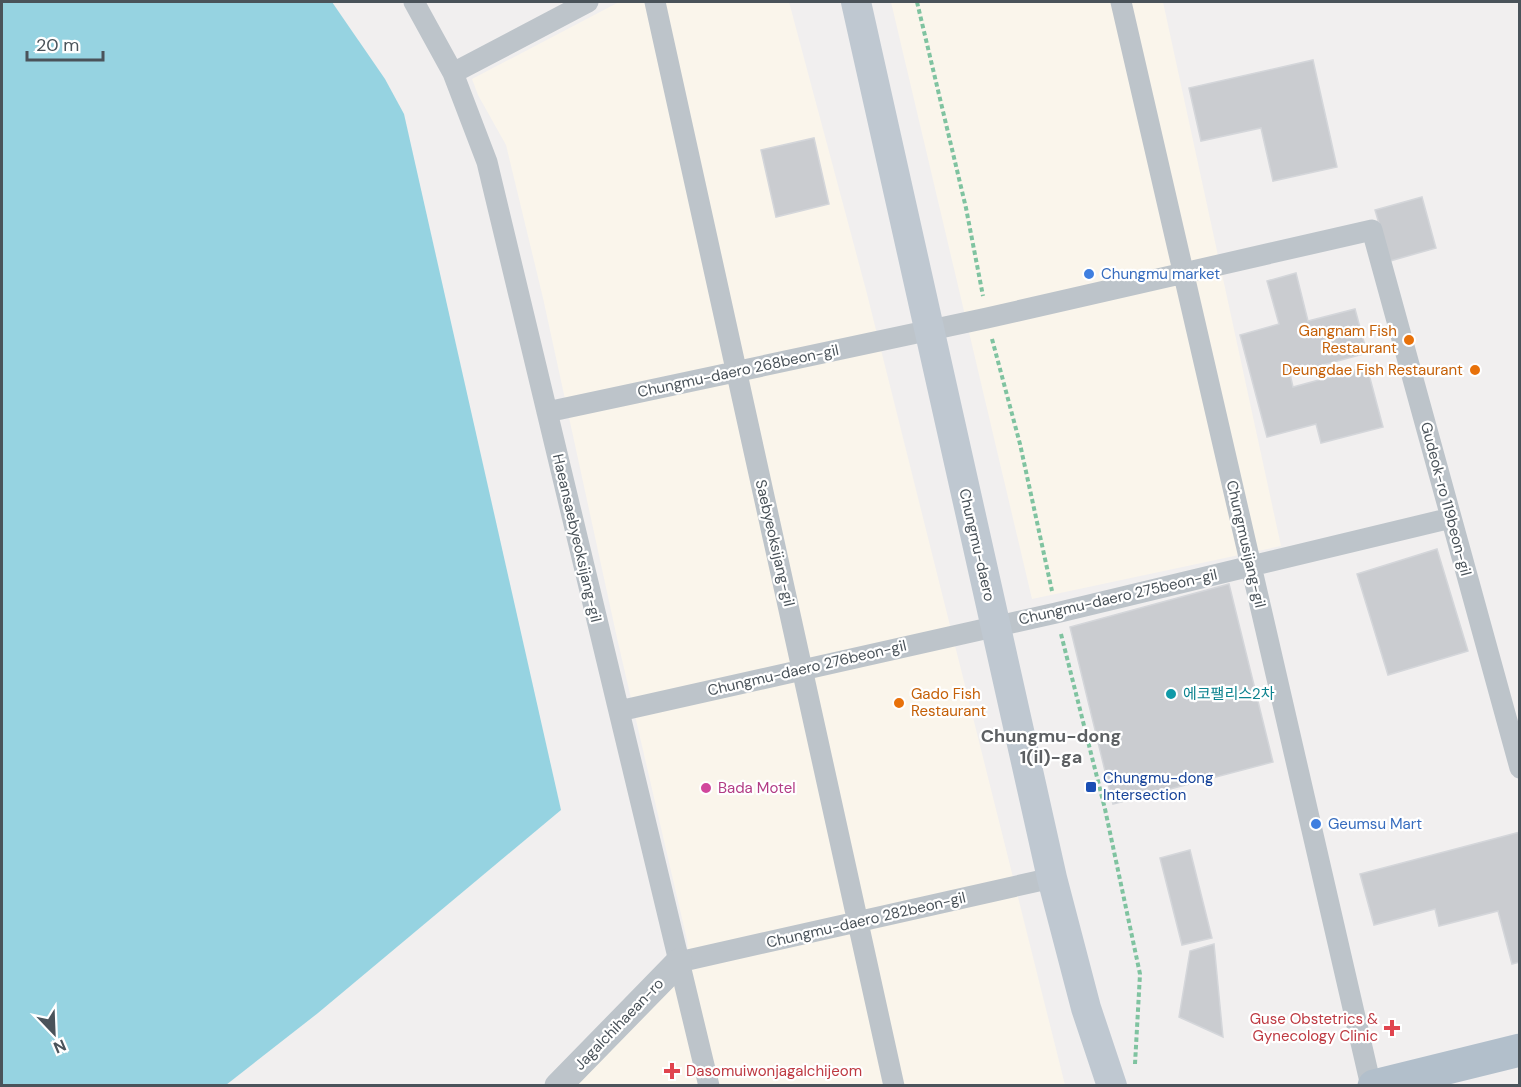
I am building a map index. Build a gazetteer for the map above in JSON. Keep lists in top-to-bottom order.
{
  "streets": {
    "main road": ["Chungmu-daero"],
    "street": [
      "Chungmu-daero 268beon-gil",
      "Gudeok-ro 119beon-gil",
      "Haeansaebyeoksijang-gil",
      "Saebyeoksijang-gil",
      "Chungmusijang-gil",
      "Chungmu-daero 275beon-gil",
      "Chungmu-daero 276beon-gil",
      "Chungmu-daero 282beon-gil",
      "Jagalchihaean-ro"
    ]
  },
  "crossings": [
    ["Chungmu-daero 268beon-gil", "Gudeok-ro 119beon-gil"],
    ["Chungmu-daero 268beon-gil", "Haeansaebyeoksijang-gil"],
    ["Chungmu-daero 268beon-gil", "Saebyeoksijang-gil"],
    ["Chungmu-daero 268beon-gil", "Chungmusijang-gil"],
    ["Chungmu-daero 268beon-gil", "Chungmu-daero"],
    ["Gudeok-ro 119beon-gil", "Chungmu-daero 275beon-gil"],
    ["Haeansaebyeoksijang-gil", "Chungmu-daero 276beon-gil"],
    ["Haeansaebyeoksijang-gil", "Chungmu-daero 282beon-gil"],
    ["Haeansaebyeoksijang-gil", "Jagalchihaean-ro"],
    ["Saebyeoksijang-gil", "Chungmu-daero 276beon-gil"],
    ["Saebyeoksijang-gil", "Chungmu-daero 282beon-gil"],
    ["Chungmusijang-gil", "Chungmu-daero 275beon-gil"],
    ["Chungmu-daero", "Chungmu-daero 275beon-gil"],
    ["Chungmu-daero", "Chungmu-daero 276beon-gil"],
    ["Chungmu-daero", "Chungmu-daero 282beon-gil"],
    ["Chungmu-daero 275beon-gil", "Chungmu-daero 276beon-gil"],
    ["Chungmu-daero 282beon-gil", "Jagalchihaean-ro"]
  ],
  "districts": ["Chungmu-dong 1(il)-ga"],
  "places": {
    "other": [
      "Chungmu market",
      "Gangnam Fish Restaurant",
      "Deungdae Fish Restaurant",
      "에코팰리스2차",
      "Gado Fish Restaurant",
      "Bada Motel",
      "Geumsu Mart"
    ],
    "transit": ["Chungmu-dong Intersection"],
    "health": ["Guse Obstetrics & Gynecology Clinic", "Dasomuiwonjagalchijeom"]
  },
  "scale_bar": "20 m",
  "north": "bottom right"
}
